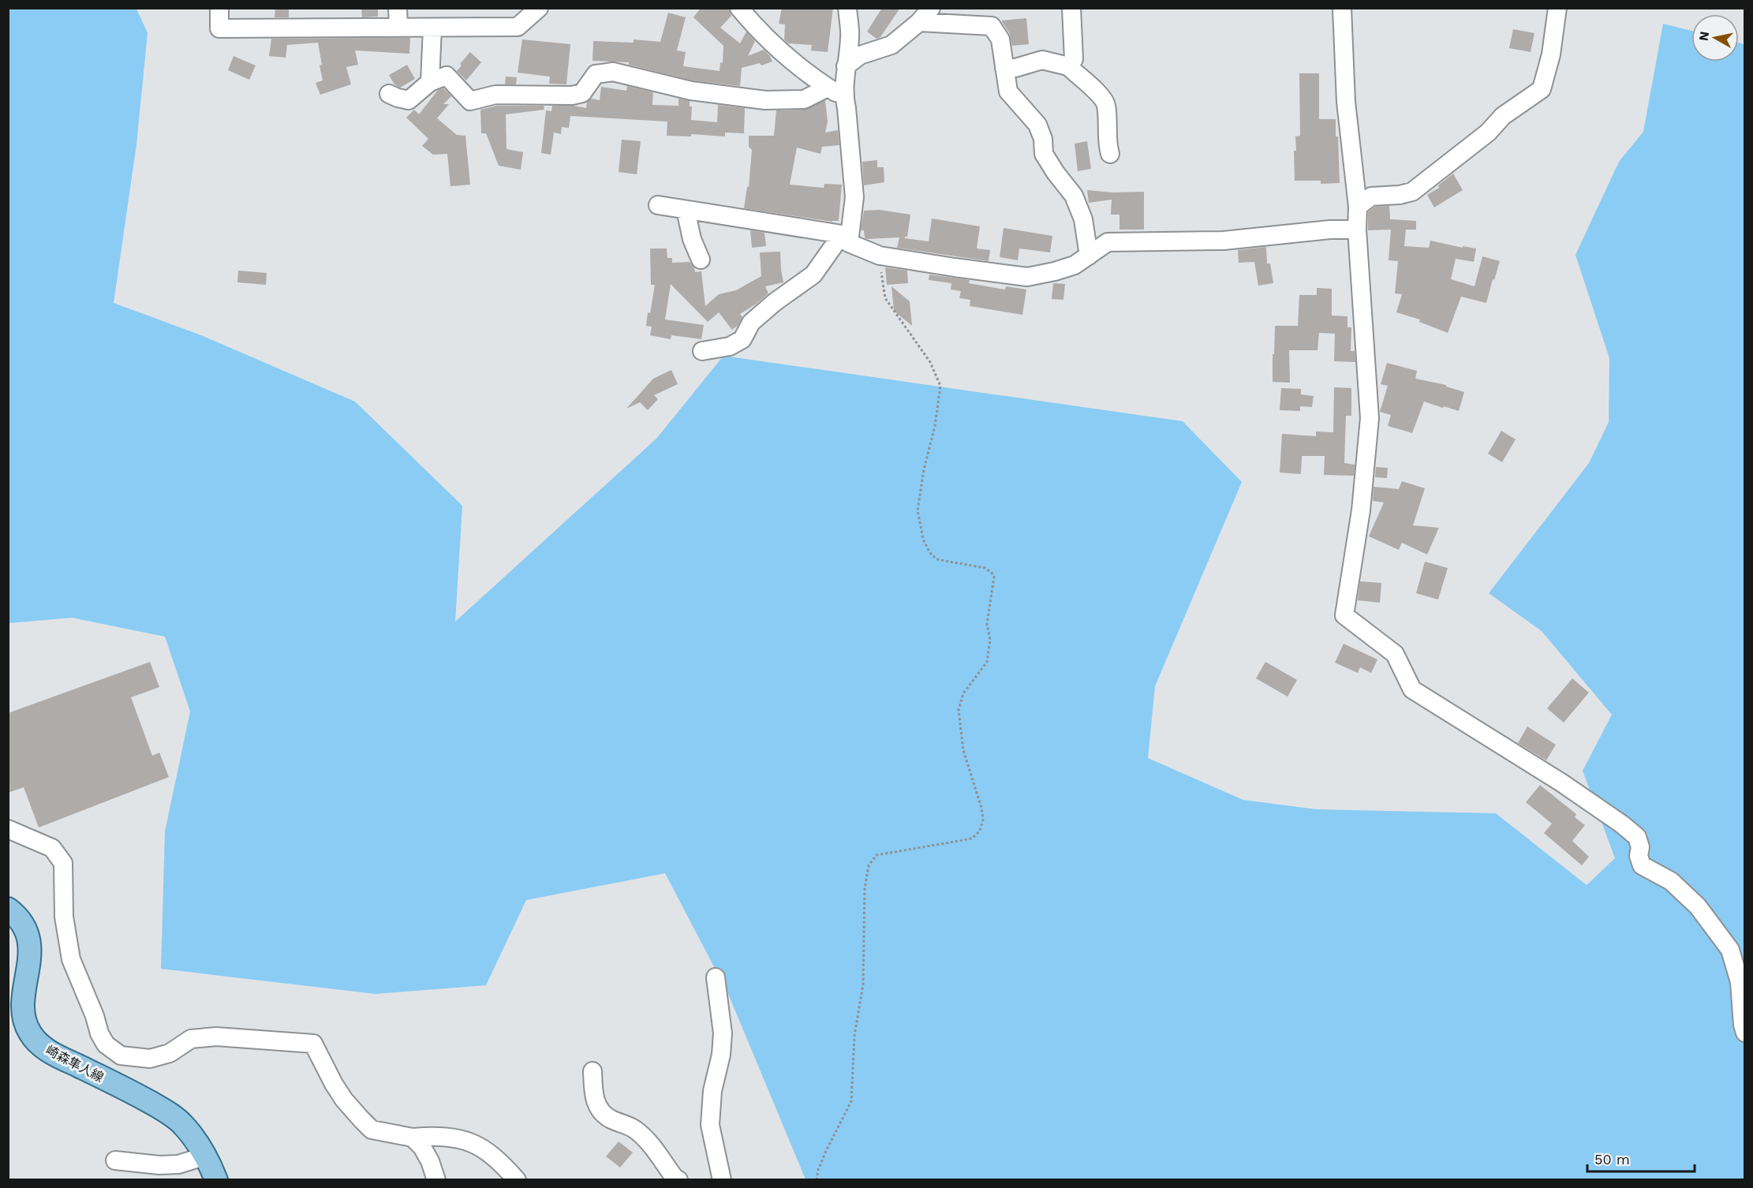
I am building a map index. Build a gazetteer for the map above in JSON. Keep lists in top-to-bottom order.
{
  "streets": {
    "main road": ["崎森隼人線"]
  },
  "scale_bar": "50 m",
  "north": "left"
}
